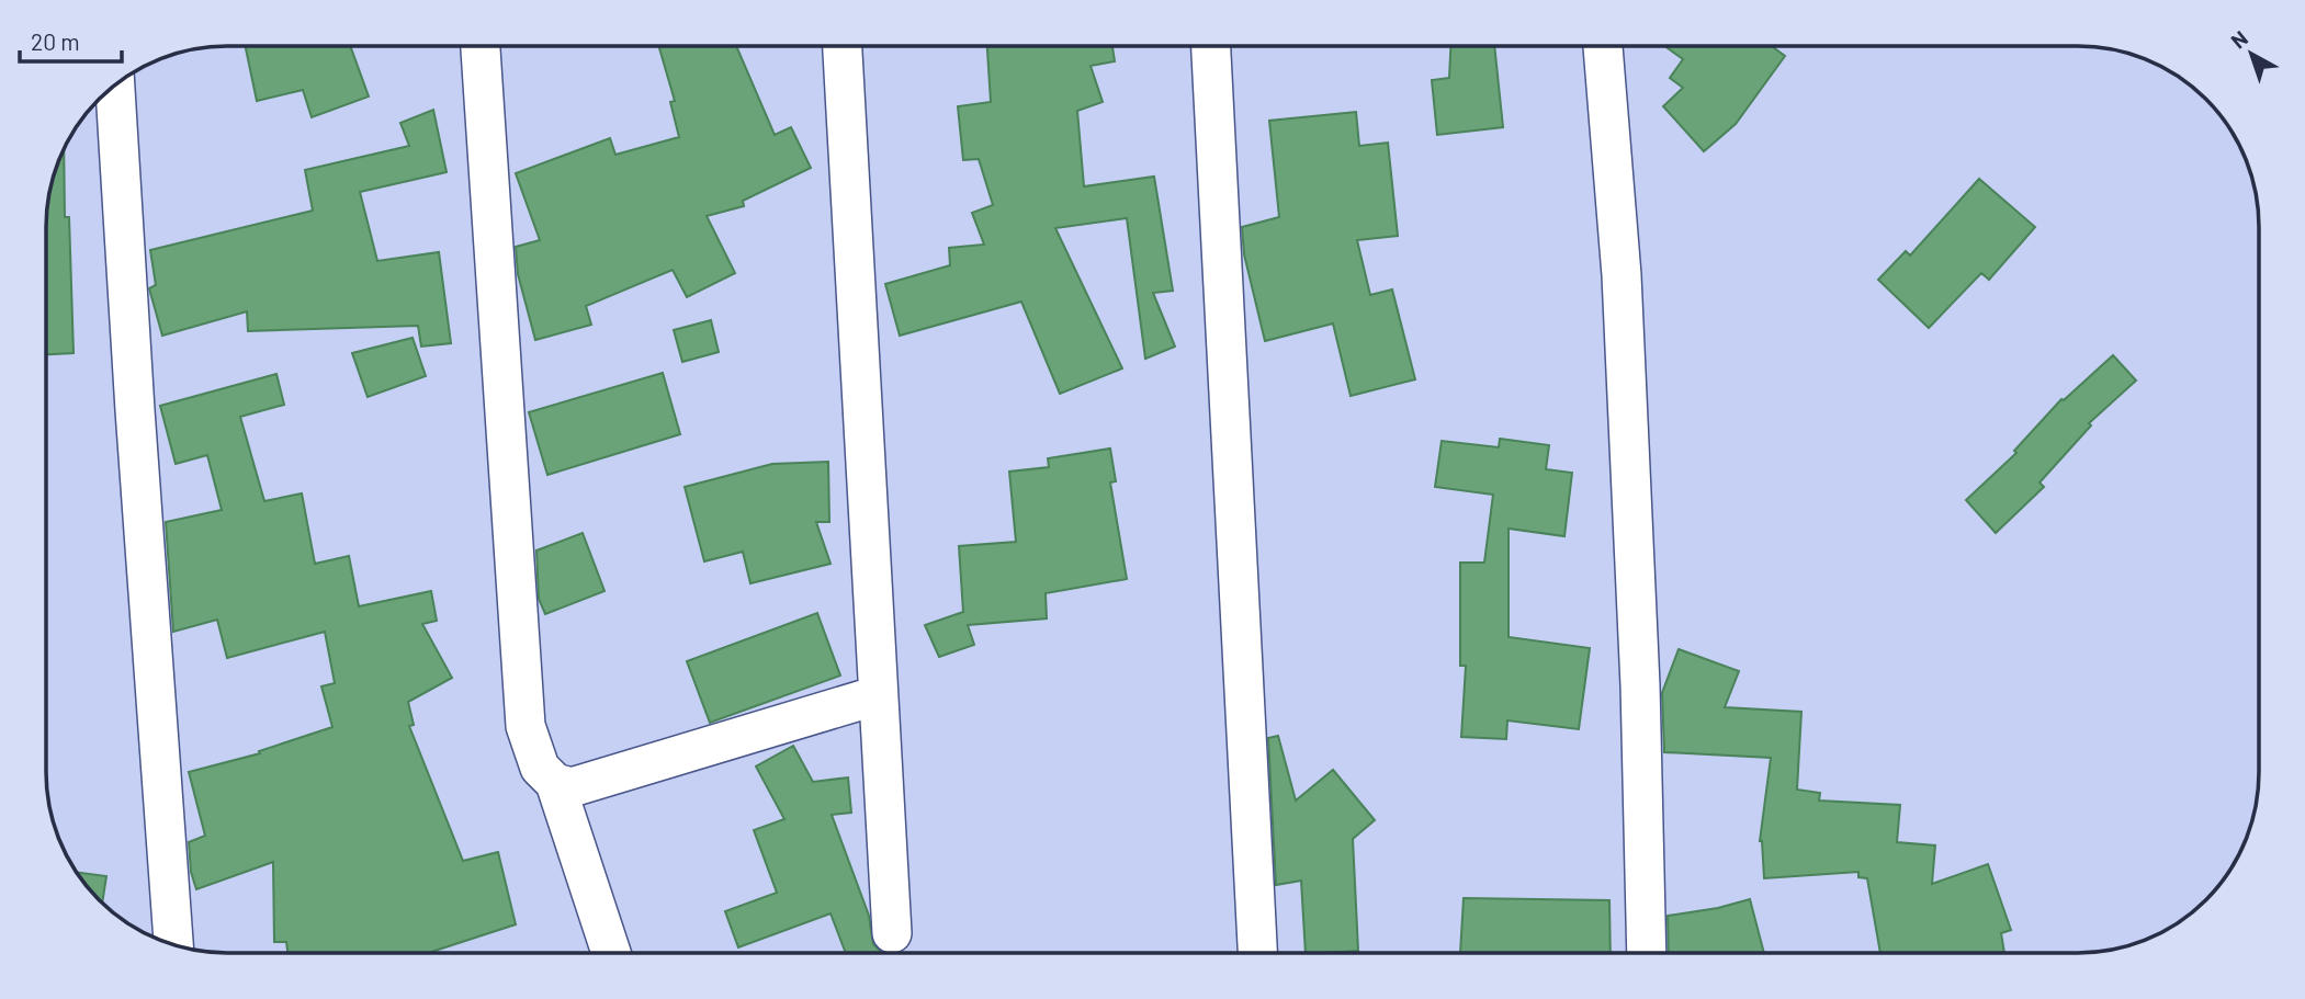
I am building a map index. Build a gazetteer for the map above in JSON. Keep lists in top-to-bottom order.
{
  "scale_bar": "20 m",
  "north": "top left"
}
